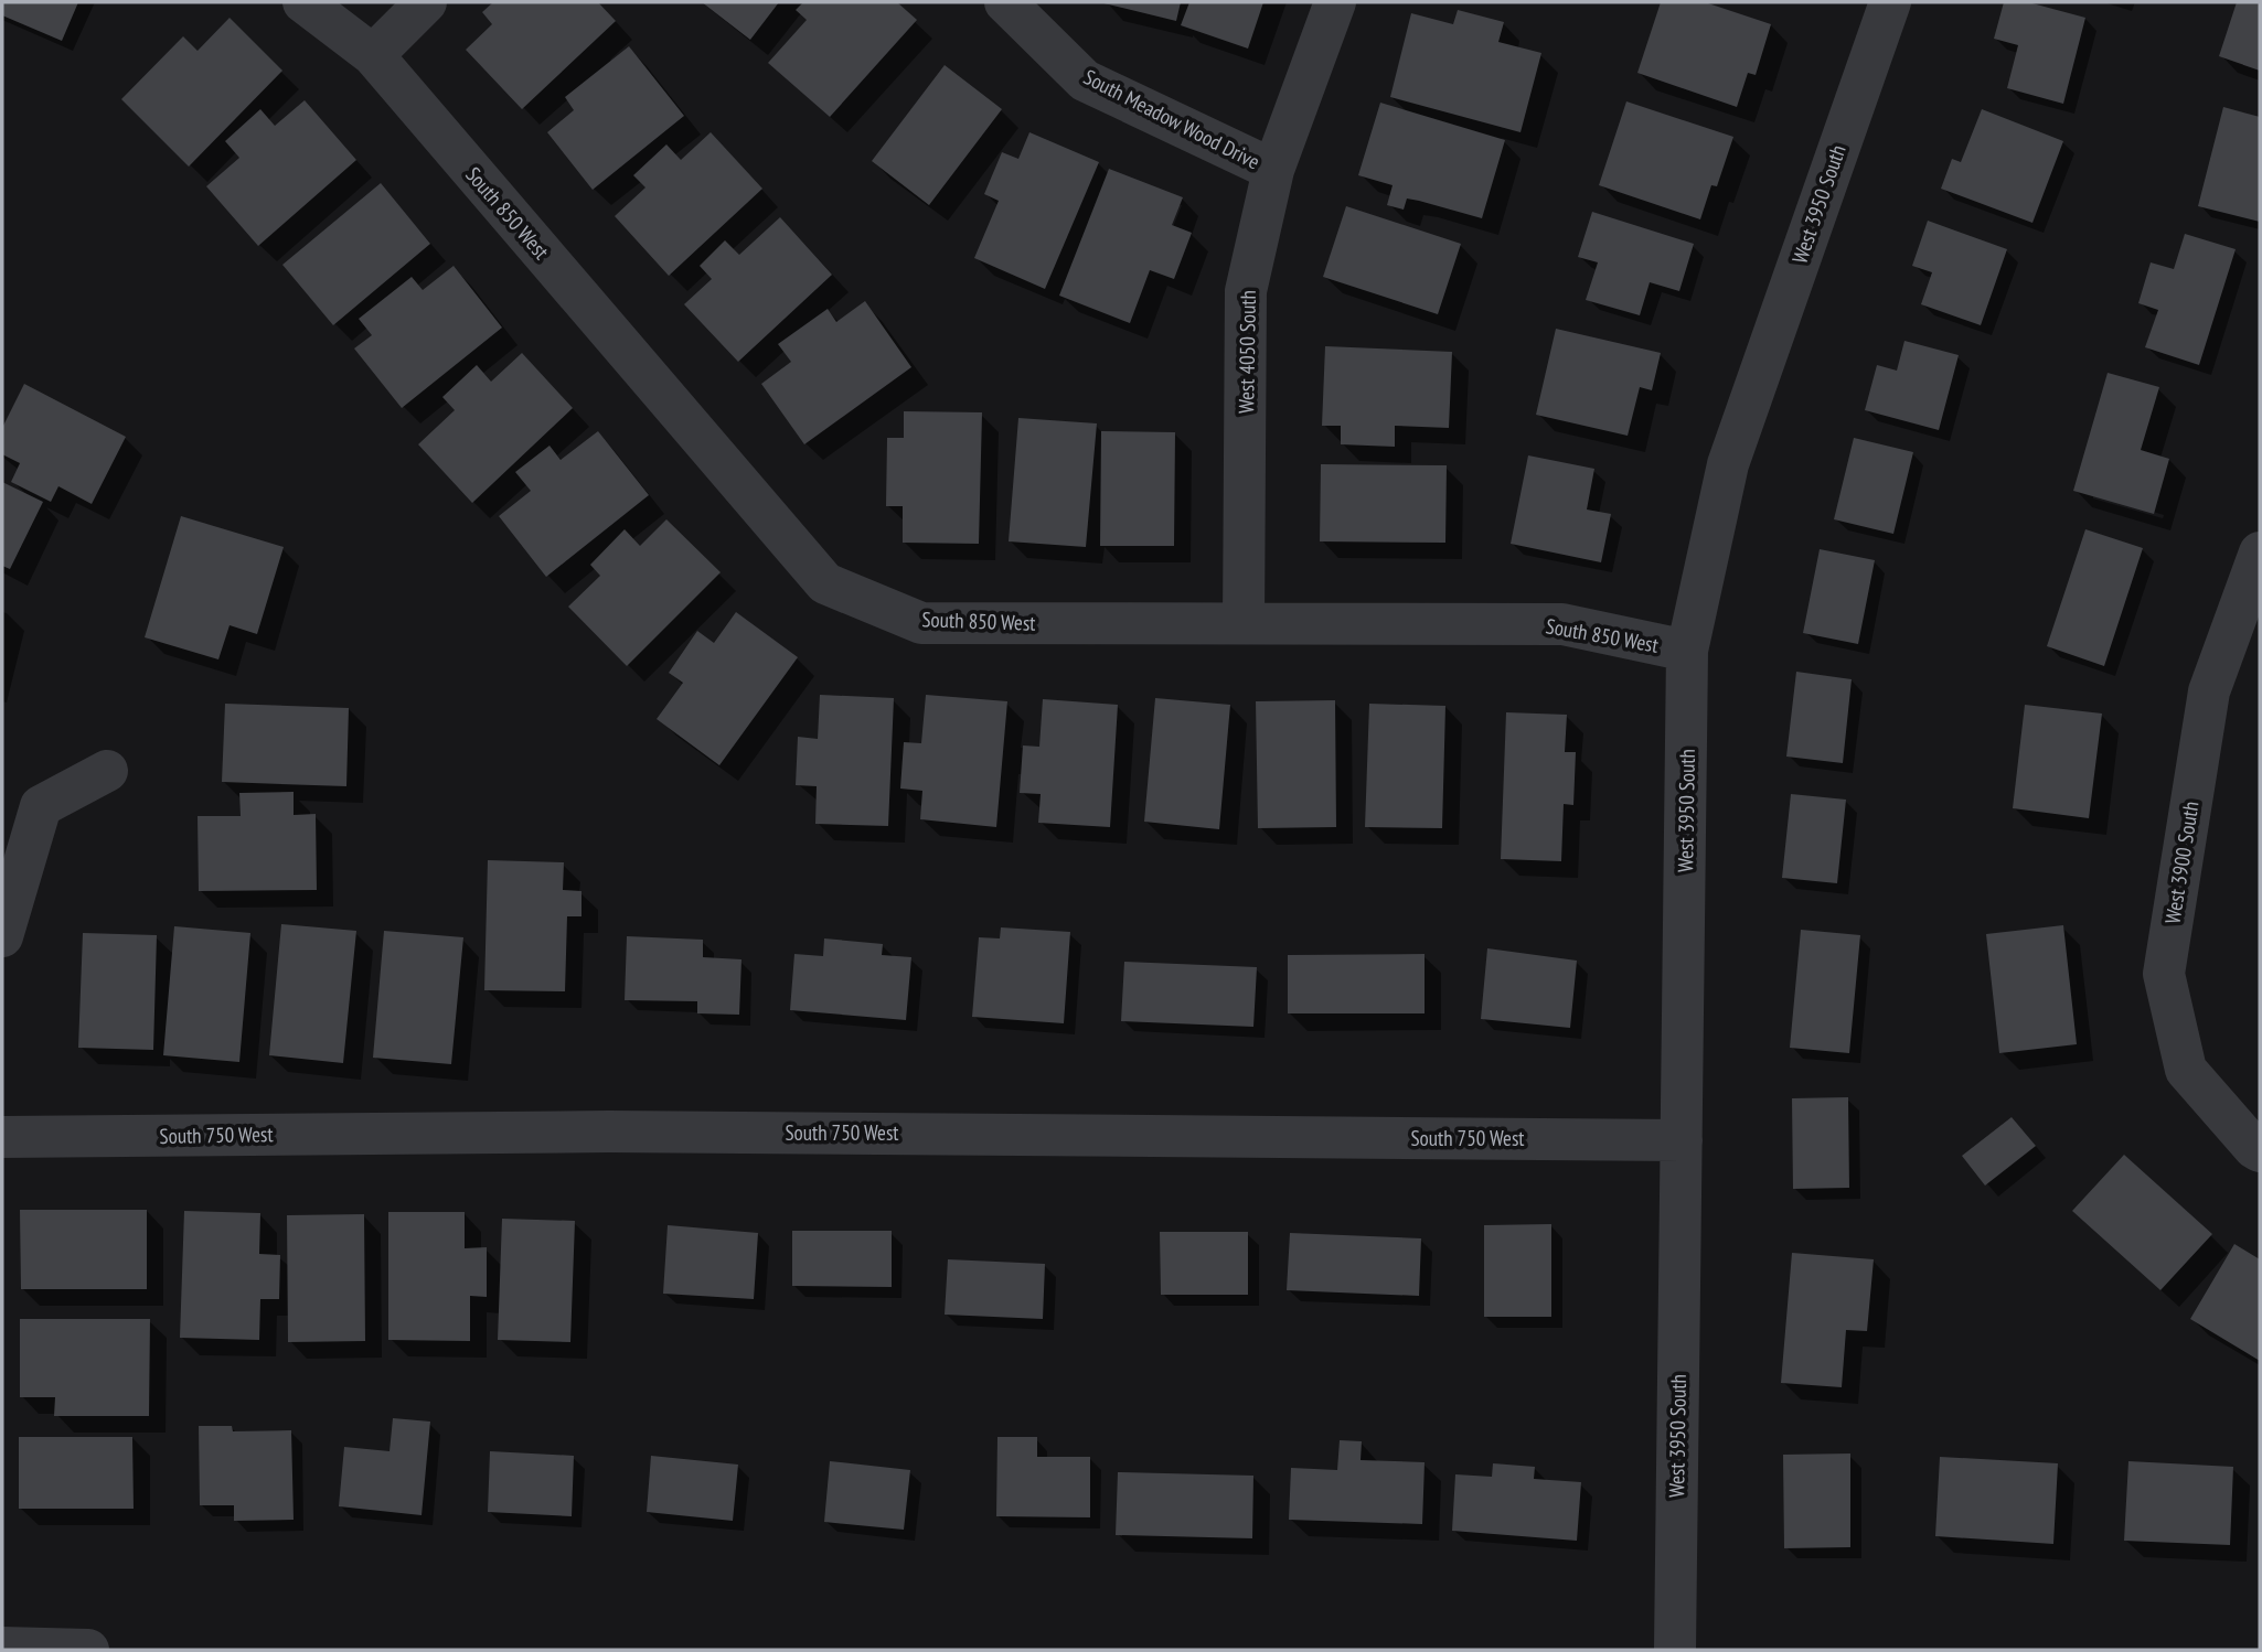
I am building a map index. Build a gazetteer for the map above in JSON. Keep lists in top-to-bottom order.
{
  "streets": {
    "street": [
      "South Meadow Wood Drive",
      "West 3950 South",
      "South 850 West",
      "West 4050 South",
      "West 3900 South",
      "South 750 West"
    ]
  },
  "crossings": [
    ["South Meadow Wood Drive", "West 4050 South"],
    ["West 3950 South", "South 850 West"],
    ["West 3950 South", "South 750 West"],
    ["South 850 West", "West 4050 South"]
  ]
}
